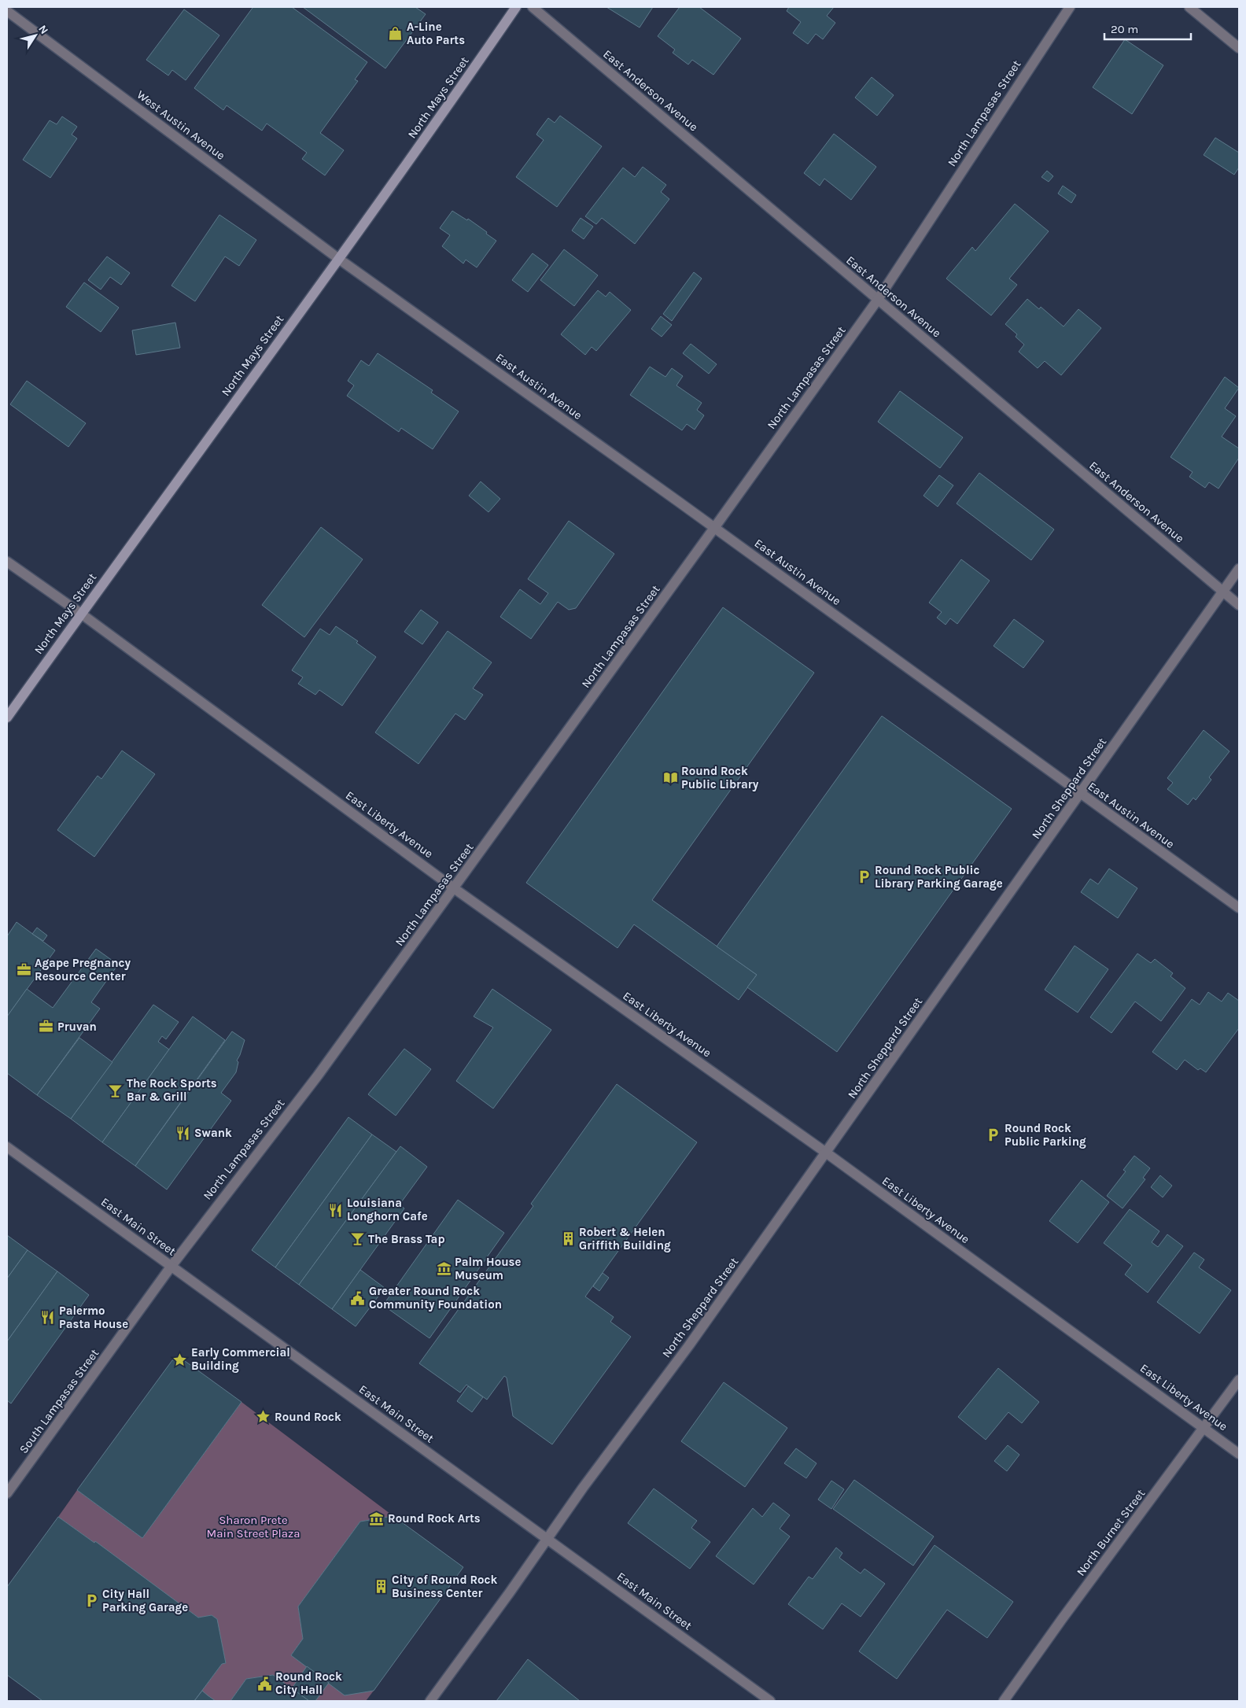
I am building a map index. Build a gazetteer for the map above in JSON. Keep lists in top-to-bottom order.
{
  "streets": {
    "main road": ["North Mays Street"],
    "street": [
      "East Anderson Avenue",
      "North Lampasas Street",
      "West Austin Avenue",
      "East Austin Avenue",
      "North Sheppard Street",
      "East Liberty Avenue",
      "East Main Street",
      "South Lampasas Street",
      "North Burnet Street"
    ]
  },
  "crossings": [
    ["East Anderson Avenue", "North Lampasas Street"],
    ["East Anderson Avenue", "North Sheppard Street"],
    ["North Mays Street", "West Austin Avenue"],
    ["North Mays Street", "East Austin Avenue"],
    ["North Mays Street", "East Liberty Avenue"],
    ["North Lampasas Street", "East Austin Avenue"],
    ["North Lampasas Street", "East Liberty Avenue"],
    ["North Lampasas Street", "East Main Street"],
    ["North Lampasas Street", "South Lampasas Street"],
    ["West Austin Avenue", "East Austin Avenue"],
    ["East Austin Avenue", "North Sheppard Street"],
    ["North Sheppard Street", "East Liberty Avenue"],
    ["North Sheppard Street", "East Main Street"],
    ["East Liberty Avenue", "North Burnet Street"],
    ["East Main Street", "South Lampasas Street"]
  ],
  "parks": ["Sharon Prete Main Street Plaza"],
  "places": {
    "shop": ["A-Line Auto Parts"],
    "library": ["Round Rock Public Library"],
    "parking": ["Round Rock Public Library Parking Garage", "Round Rock Public Parking", "City Hall Parking Garage"],
    "office": ["Agape Pregnancy Resource Center", "Pruvan"],
    "bar": ["The Rock Sports Bar & Grill", "The Brass Tap"],
    "restaurant": ["Swank", "Louisiana Longhorn Cafe", "Palermo Pasta House"],
    "building": ["Robert & Helen Griffith Building", "City of Round Rock Business Center"],
    "museum": ["Palm House Museum", "Round Rock Arts"],
    "public building": ["Greater Round Rock Community Foundation", "Round Rock City Hall"],
    "place": ["Early Commercial Building", "Round Rock"]
  },
  "scale_bar": "20 m",
  "north": "top right"
}
